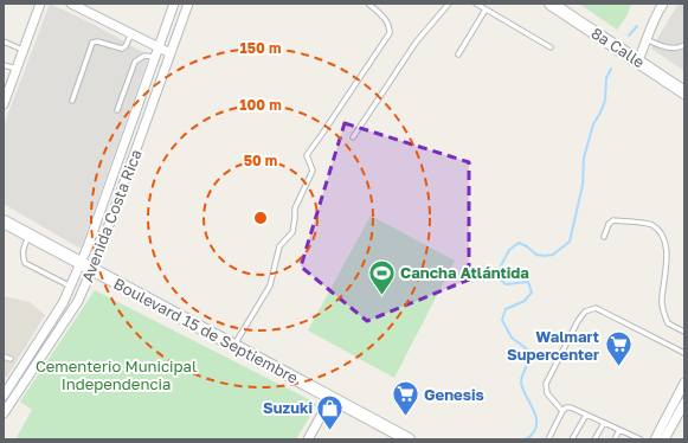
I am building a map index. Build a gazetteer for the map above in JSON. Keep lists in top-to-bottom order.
{
  "streets": {
    "street": ["8a Calle", "Avenida Costa Rica", "Boulevard 15 de Septiembre"]
  },
  "crossings": [
    ["Avenida Costa Rica", "Boulevard 15 de Septiembre"]
  ],
  "parks": ["Cementerio Municipal Independencia"],
  "places": {
    "sports": ["Cancha Atlántida"],
    "supermarket": ["Walmart Supercenter", "Genesis"],
    "shop": ["Suzuki"]
  },
  "rings": ["150 m", "100 m", "50 m"]
}
